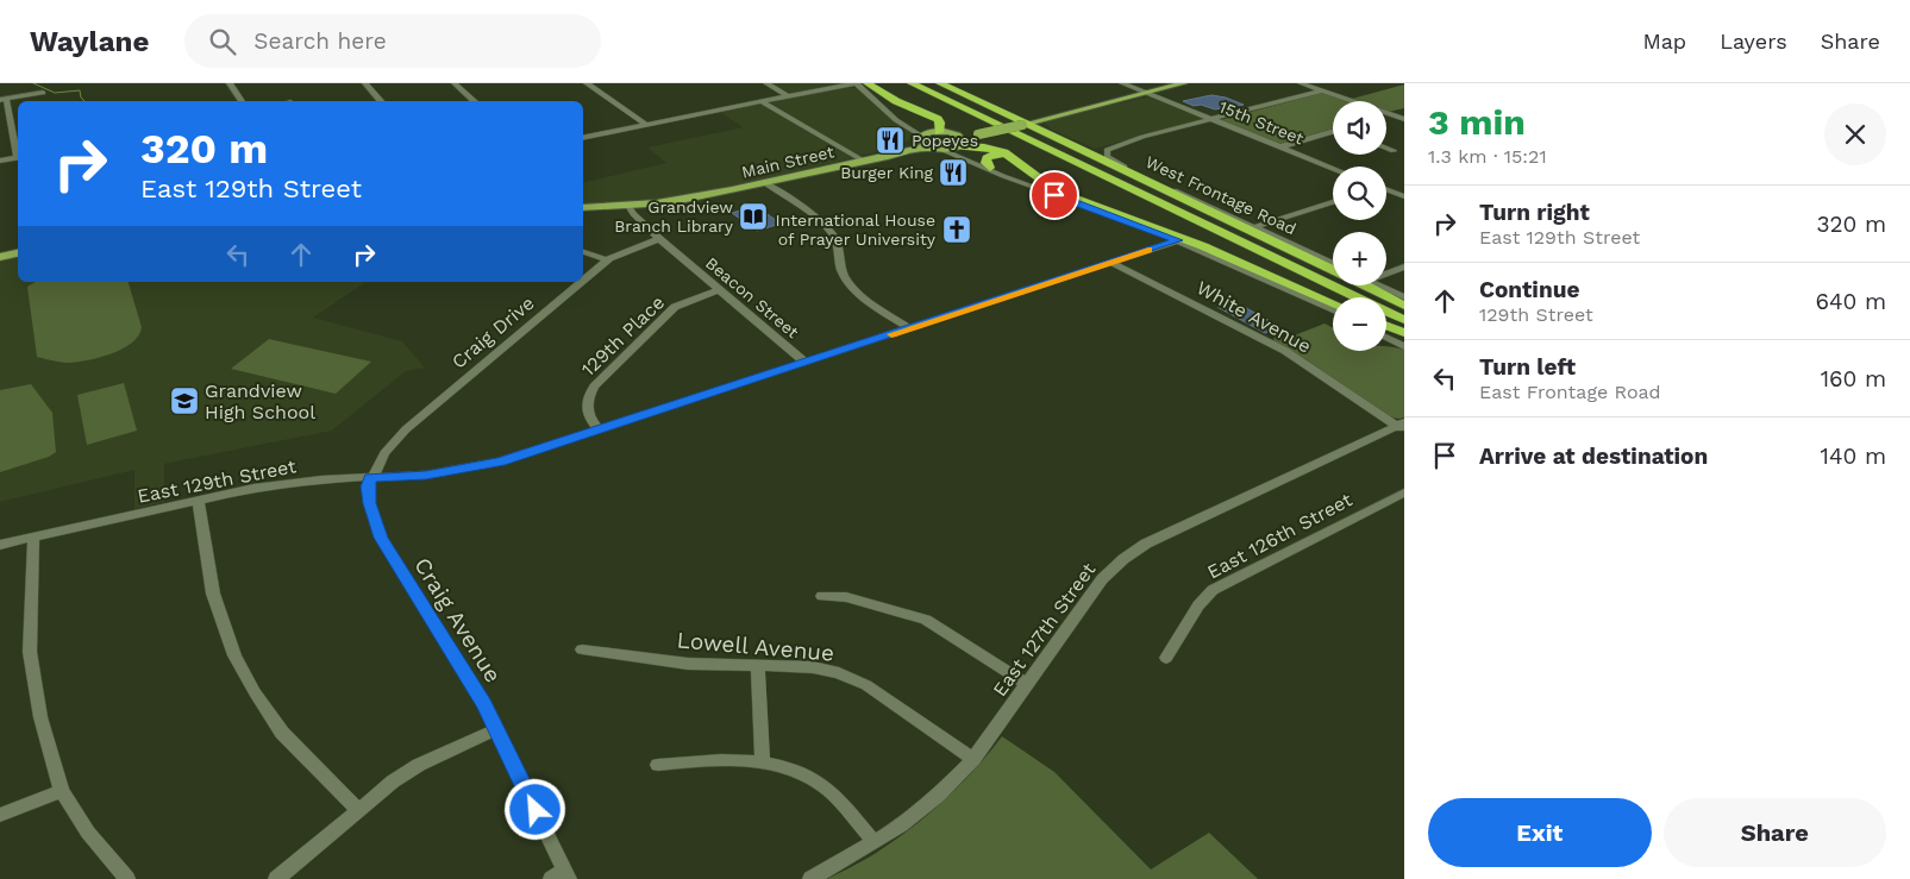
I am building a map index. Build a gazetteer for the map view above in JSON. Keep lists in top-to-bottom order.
{
  "streets": {
    "main road": ["Main Street"],
    "street": [
      "15th Street",
      "West Frontage Road",
      "Beacon Street",
      "White Avenue",
      "Craig Drive",
      "129th Place",
      "East 129th Street",
      "East 126th Street",
      "Craig Avenue",
      "East 127th Street",
      "Lowell Avenue"
    ]
  },
  "crossings": [
    ["15th Street", "West Frontage Road"],
    ["Main Street", "Beacon Street"],
    ["Beacon Street", "Craig Drive"],
    ["Beacon Street", "129th Place"],
    ["Beacon Street", "East 129th Street"],
    ["White Avenue", "East 129th Street"],
    ["White Avenue", "East 127th Street"],
    ["Craig Drive", "East 129th Street"],
    ["Craig Drive", "Craig Avenue"],
    ["129th Place", "East 129th Street"],
    ["East 129th Street", "Craig Avenue"],
    ["East 127th Street", "Lowell Avenue"]
  ],
  "places": {
    "restaurant": ["Popeyes", "Burger King"],
    "library": ["Grandview Branch Library"],
    "church": ["International House of Prayer University"],
    "school or university": ["Grandview High School"]
  },
  "page": {
    "header": "Waylane",
    "search": "Search here",
    "nav": ["Map", "Layers", "Share"],
    "heading": ["3 min", "1.3 km · 15:21"],
    "map_buttons": ["+", "−"],
    "turn": ["320 m", "East 129th Street"],
    "list": [
      {
        "name": "Turn right",
        "note": "East 129th Street",
        "value": "320 m"
      },
      {
        "name": "Continue",
        "note": "129th Street",
        "value": "640 m"
      },
      {
        "name": "Turn left",
        "note": "East Frontage Road",
        "value": "160 m"
      },
      {
        "name": "Arrive at destination",
        "value": "140 m"
      }
    ],
    "buttons": ["Exit", "Share"]
  }
}
